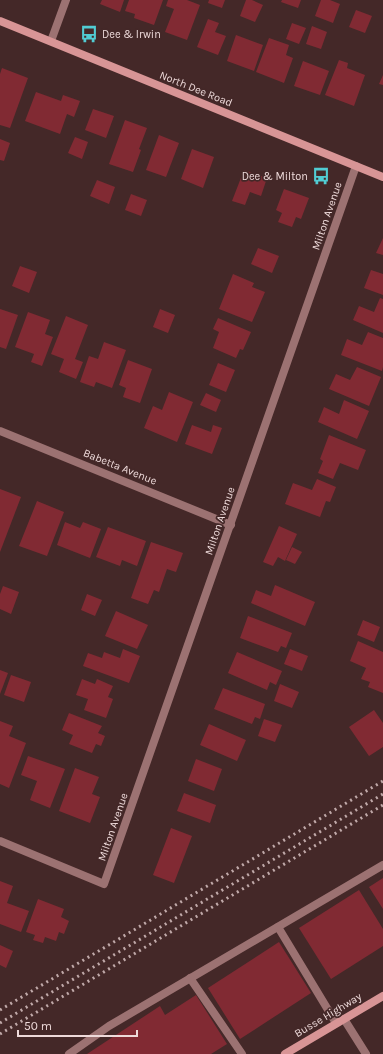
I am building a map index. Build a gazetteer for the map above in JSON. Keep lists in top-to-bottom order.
{
  "streets": {
    "main road": ["North Dee Road", "Busse Highway"],
    "street": ["Milton Avenue", "Babetta Avenue"]
  },
  "crossings": [
    ["North Dee Road", "Milton Avenue"],
    ["Milton Avenue", "Babetta Avenue"]
  ],
  "places": {
    "bus stop": ["Dee & Irwin", "Dee & Milton"]
  },
  "scale_bar": "50 m"
}
